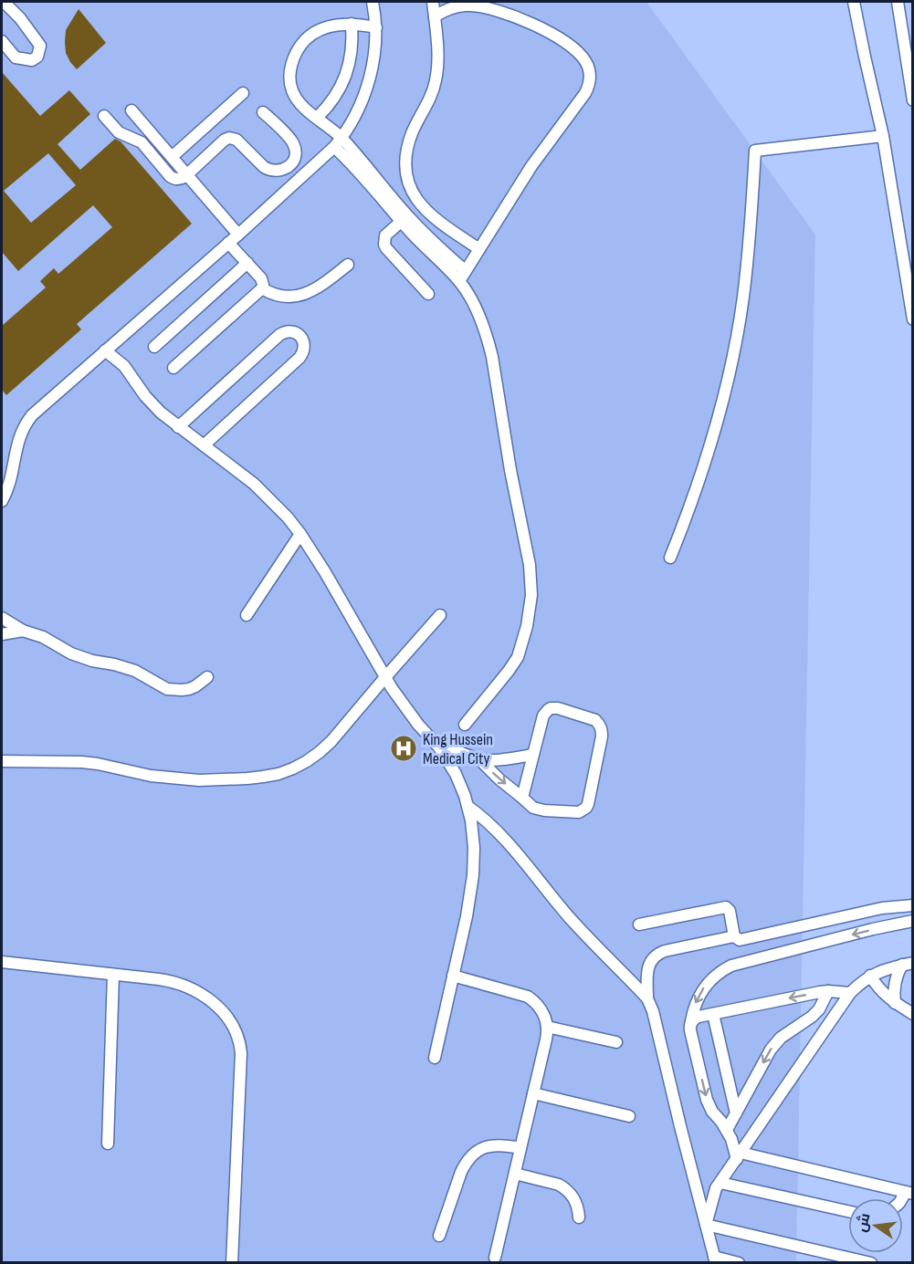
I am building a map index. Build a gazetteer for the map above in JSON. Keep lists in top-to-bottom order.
{
  "places": {
    "hospital": ["King Hussein Medical City"]
  },
  "north": "left"
}
